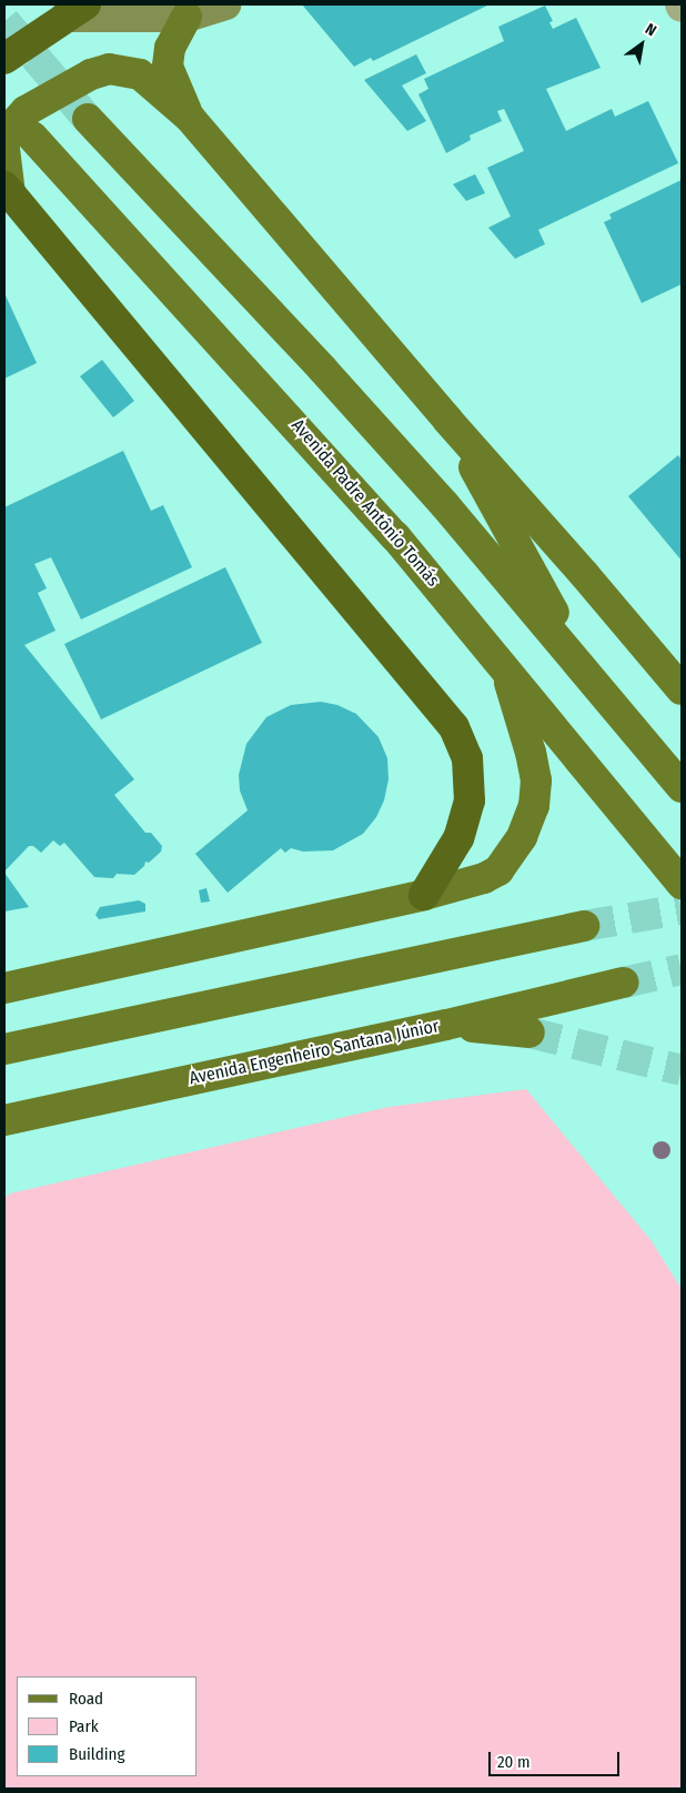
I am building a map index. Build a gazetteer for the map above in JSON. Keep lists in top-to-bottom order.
{
  "streets": {
    "main road": ["Avenida Padre Antônio Tomás", "Avenida Engenheiro Santana Júnior"]
  },
  "legend": ["Road", "Park", "Building"],
  "scale_bar": "20 m",
  "north": "top right"
}
